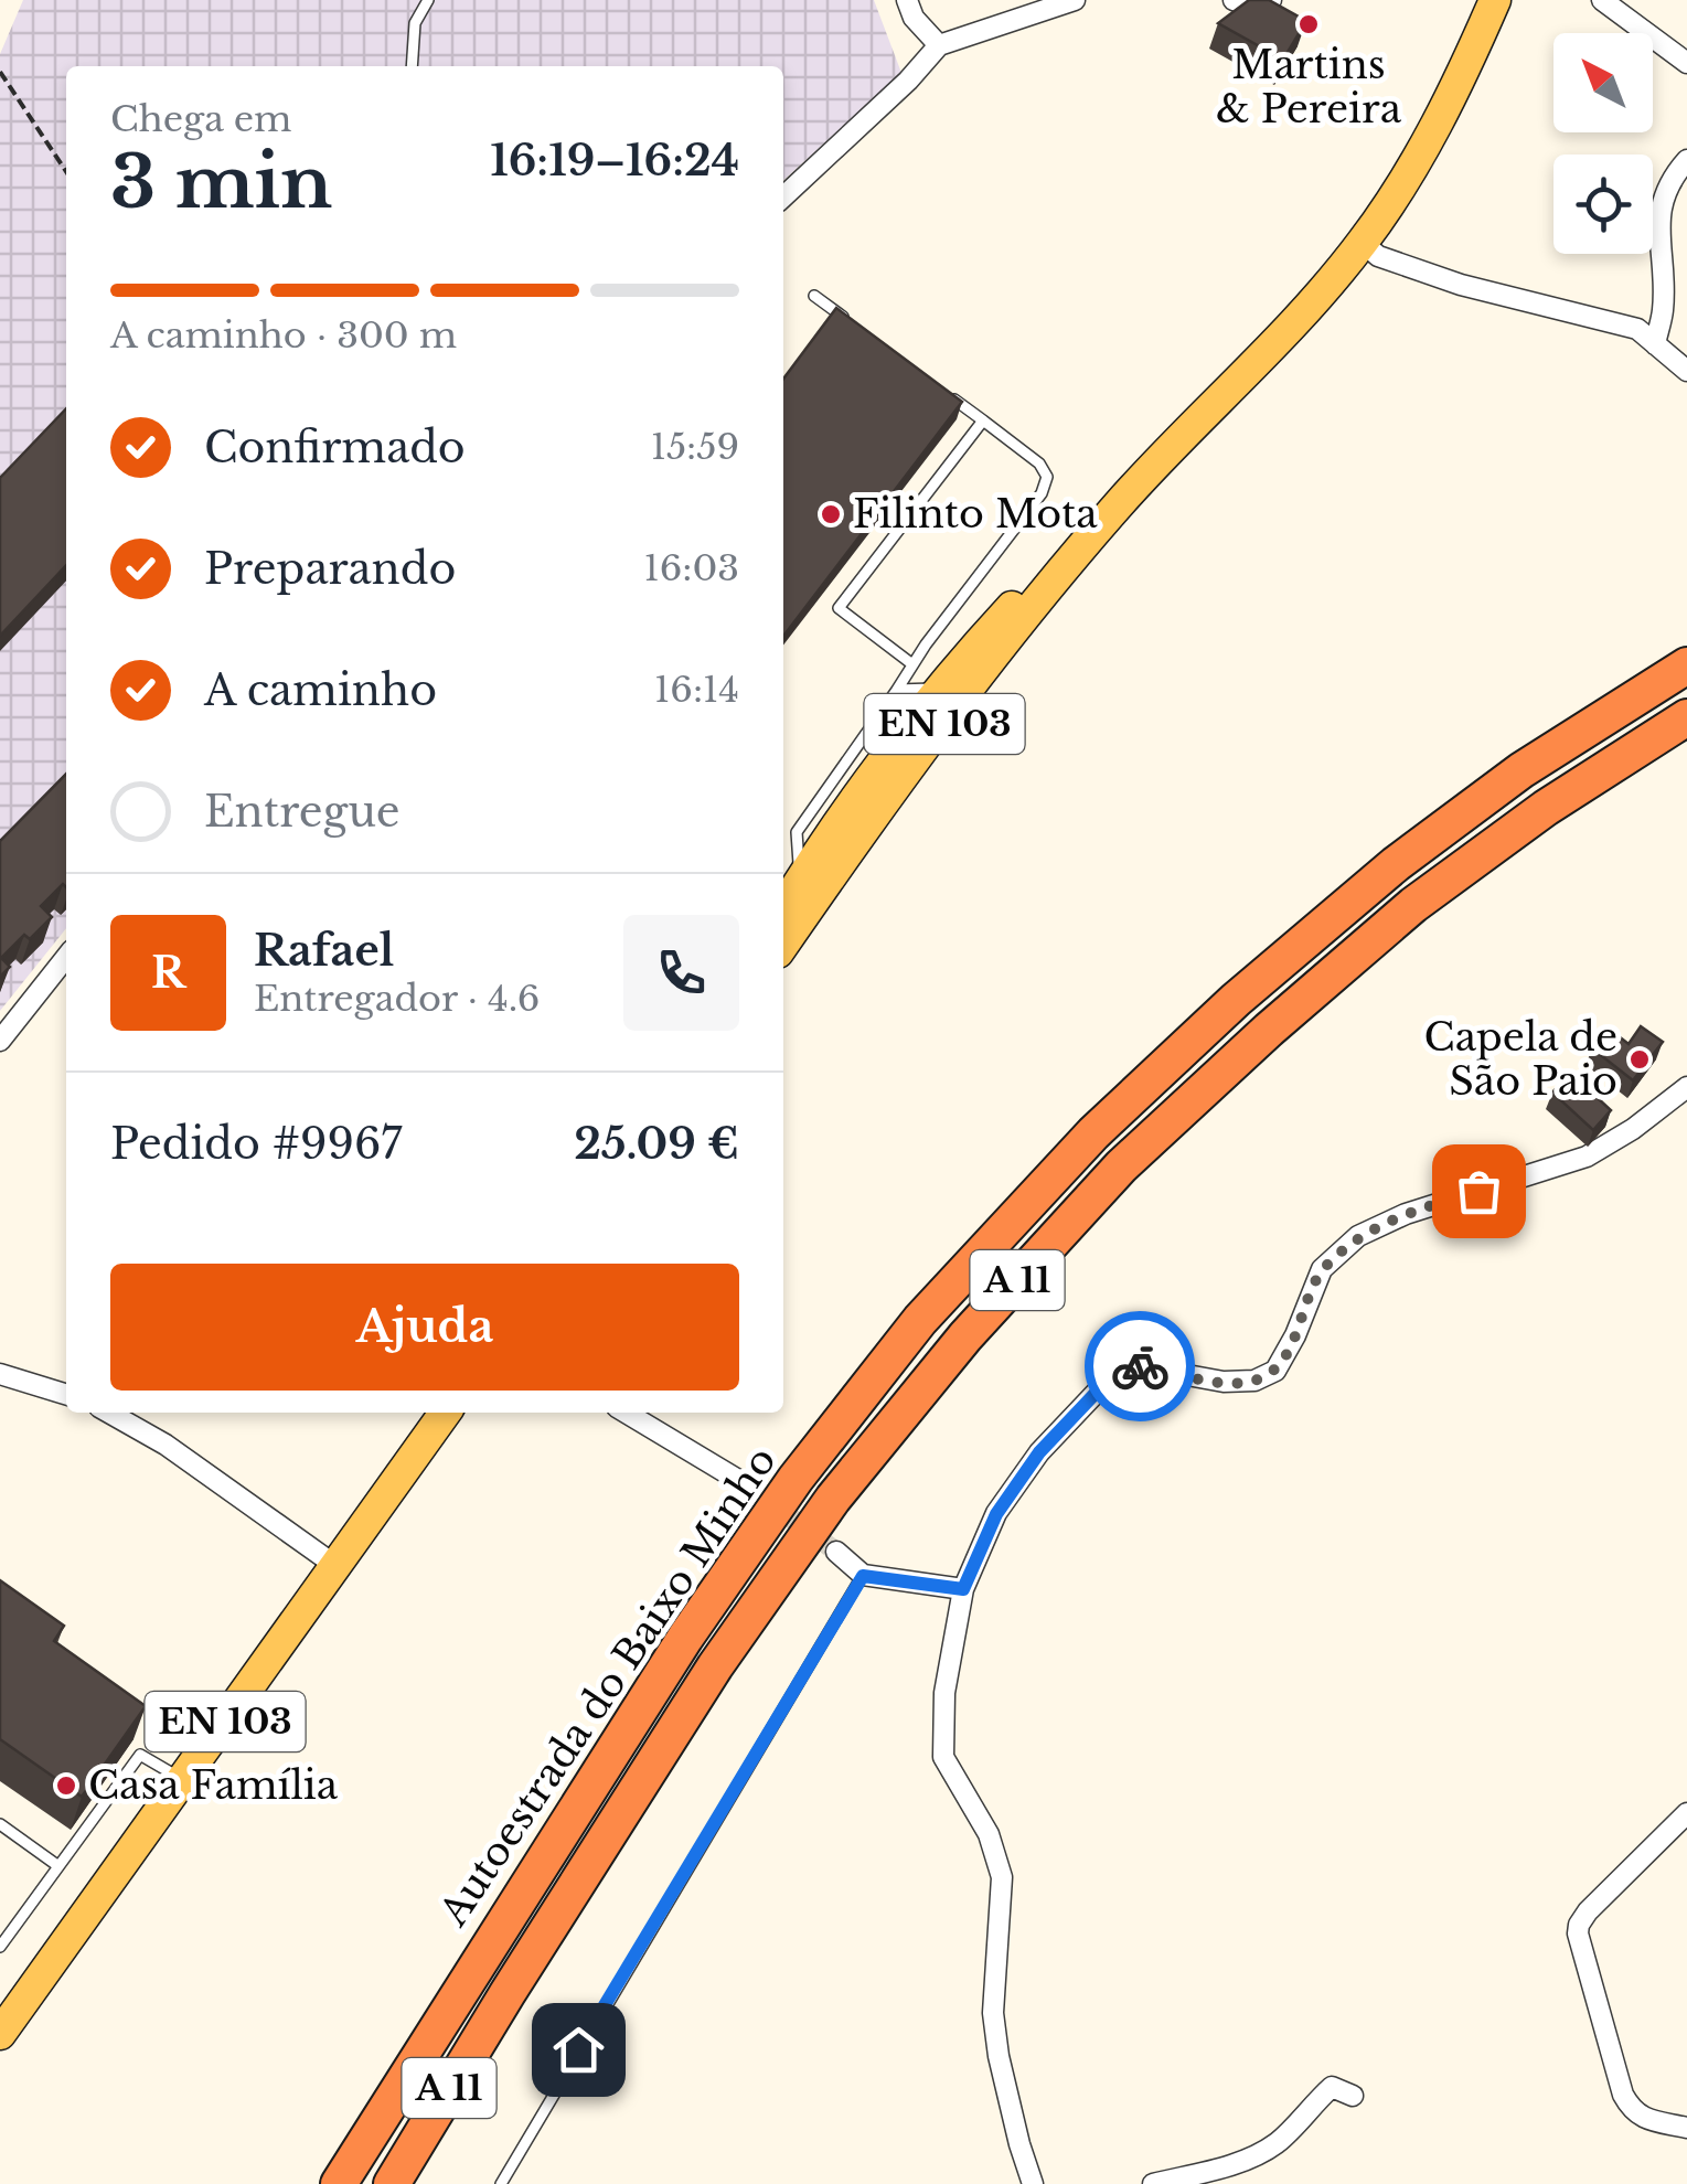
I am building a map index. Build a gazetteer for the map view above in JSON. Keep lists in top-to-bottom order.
{
  "streets": {
    "highway": ["A 11", "Autoestrada do Baixo Minho"],
    "main road": ["EN 103"]
  },
  "places": [
    "Martins & Pereira",
    "Filinto Mota",
    "Capela de São Paio",
    "Casa Família"
  ],
  "north": "top left",
  "page": {
    "heading": ["3 min", "Chega em", "16:19–16:24"],
    "panel": [
      "Rafael",
      "Entregador · 4.6",
      "Pedido #9967",
      "25.09 €"
    ],
    "bar": "A caminho · 300 m",
    "list": [
      ["Confirmado", "15:59"],
      ["Preparando", "16:03"],
      ["A caminho", "16:14"],
      "Entregue"
    ],
    "round": "R",
    "buttons": "Ajuda"
  }
}
